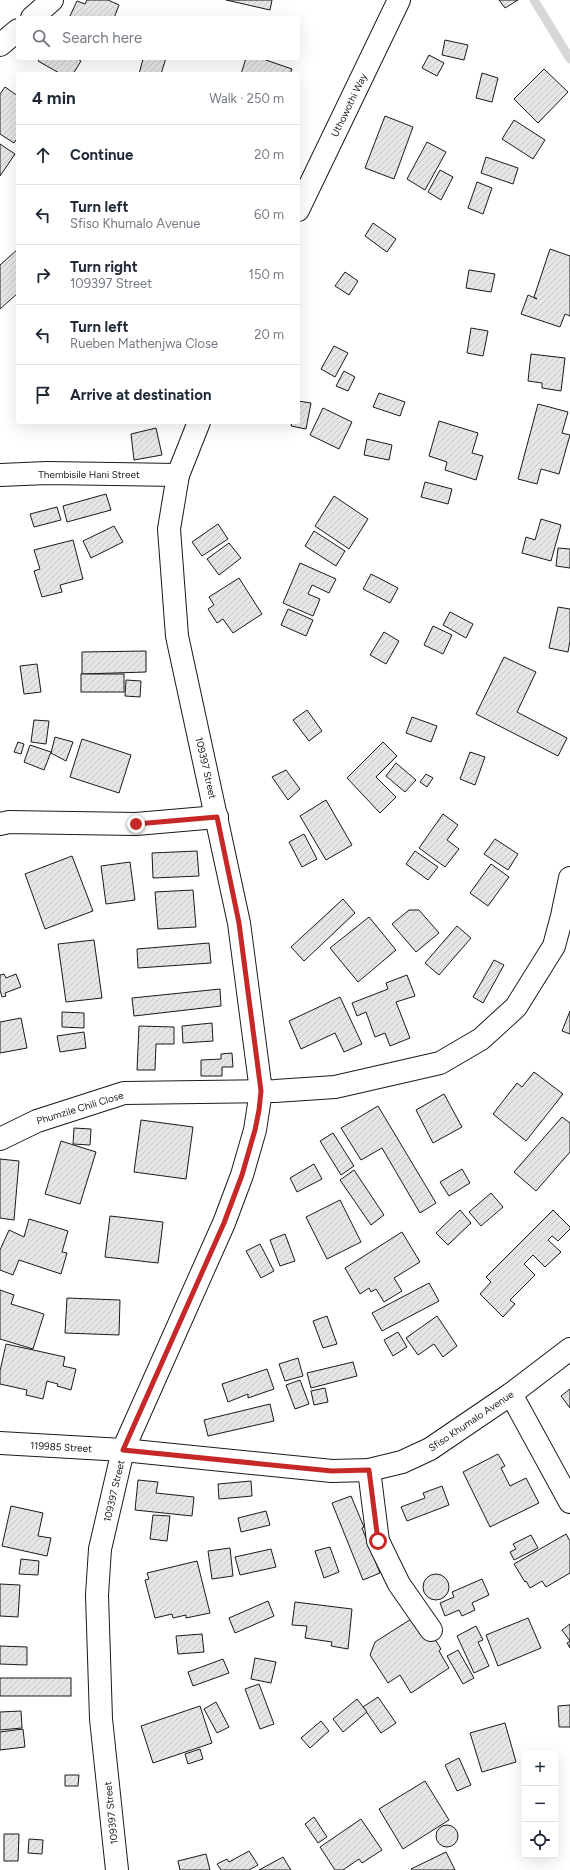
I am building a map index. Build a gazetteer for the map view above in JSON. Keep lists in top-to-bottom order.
{
  "streets": {
    "street": [
      "Uthowothi Way",
      "Thembisile Hani Street",
      "109397 Street",
      "Phumzile Chili Close",
      "Sfiso Khumalo Avenue",
      "119985 Street"
    ]
  },
  "crossings": [
    ["Thembisile Hani Street", "109397 Street"],
    ["109397 Street", "Phumzile Chili Close"],
    ["109397 Street", "Sfiso Khumalo Avenue"],
    ["109397 Street", "119985 Street"],
    ["Sfiso Khumalo Avenue", "119985 Street"]
  ],
  "page": {
    "search": "Search here",
    "heading": ["4 min", "Walk · 250 m"],
    "list": [
      ["Continue", "20 m"],
      ["Turn left", "Sfiso Khumalo Avenue", "60 m"],
      ["Turn right", "109397 Street", "150 m"],
      ["Turn left", "Rueben Mathenjwa Close", "20 m"],
      "Arrive at destination"
    ],
    "map_buttons": ["+", "−"]
  }
}
